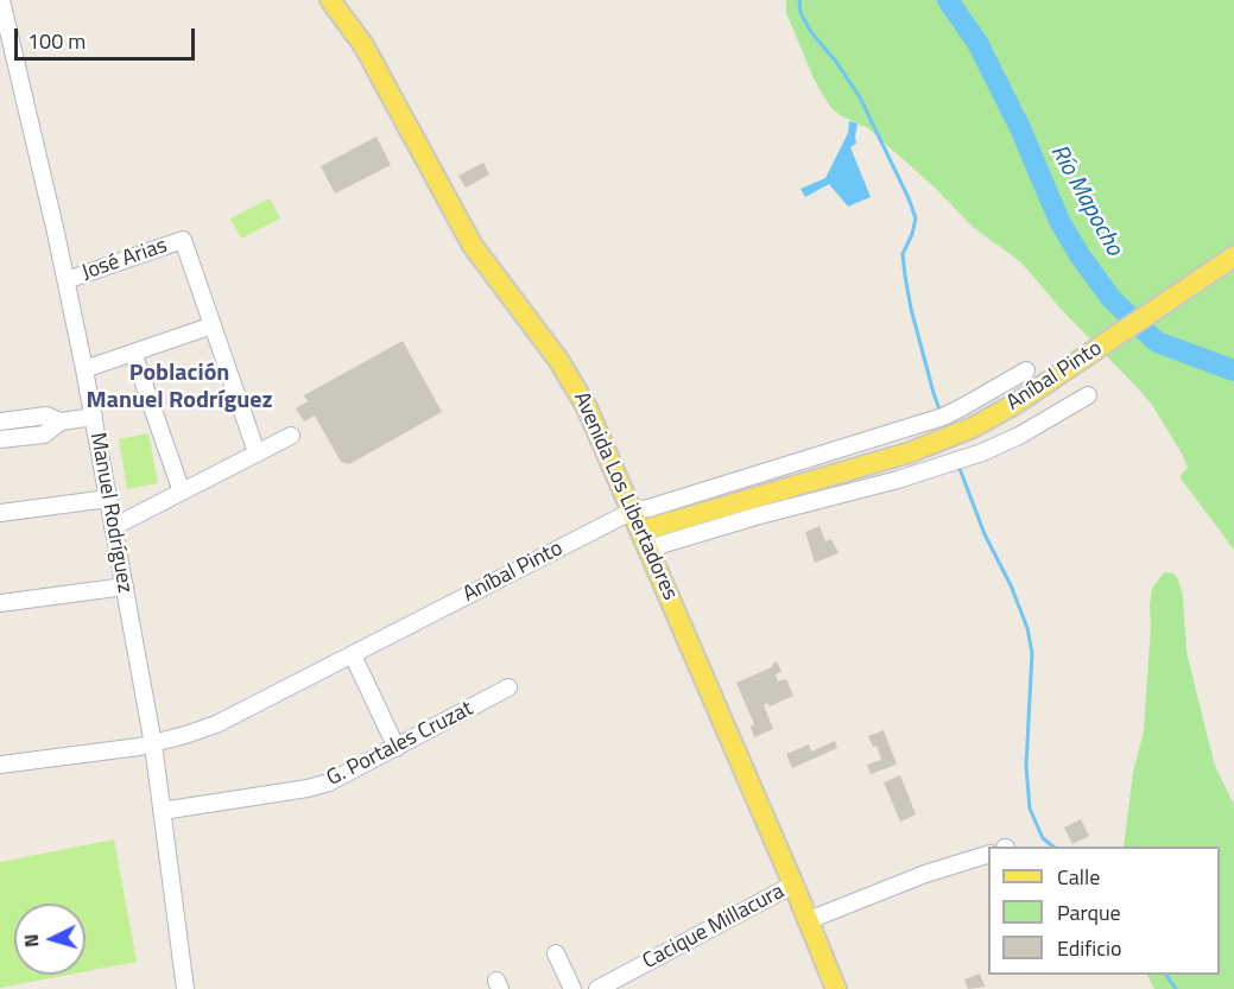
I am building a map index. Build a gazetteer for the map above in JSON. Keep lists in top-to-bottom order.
{
  "streets": {
    "main road": ["Aníbal Pinto", "Avenida Los Libertadores"],
    "street": [
      "José Arias",
      "Manuel Rodríguez",
      "G. Portales Cruzat",
      "Cacique Millacura"
    ]
  },
  "crossings": [
    ["José Arias", "Manuel Rodríguez"],
    ["Aníbal Pinto", "Avenida Los Libertadores"],
    ["Aníbal Pinto", "Manuel Rodríguez"],
    ["Avenida Los Libertadores", "Cacique Millacura"],
    ["Manuel Rodríguez", "G. Portales Cruzat"]
  ],
  "districts": ["Población Manuel Rodríguez"],
  "water": ["Río Mapocho"],
  "legend": ["Calle", "Parque", "Edificio"],
  "scale_bar": "100 m",
  "north": "left"
}
